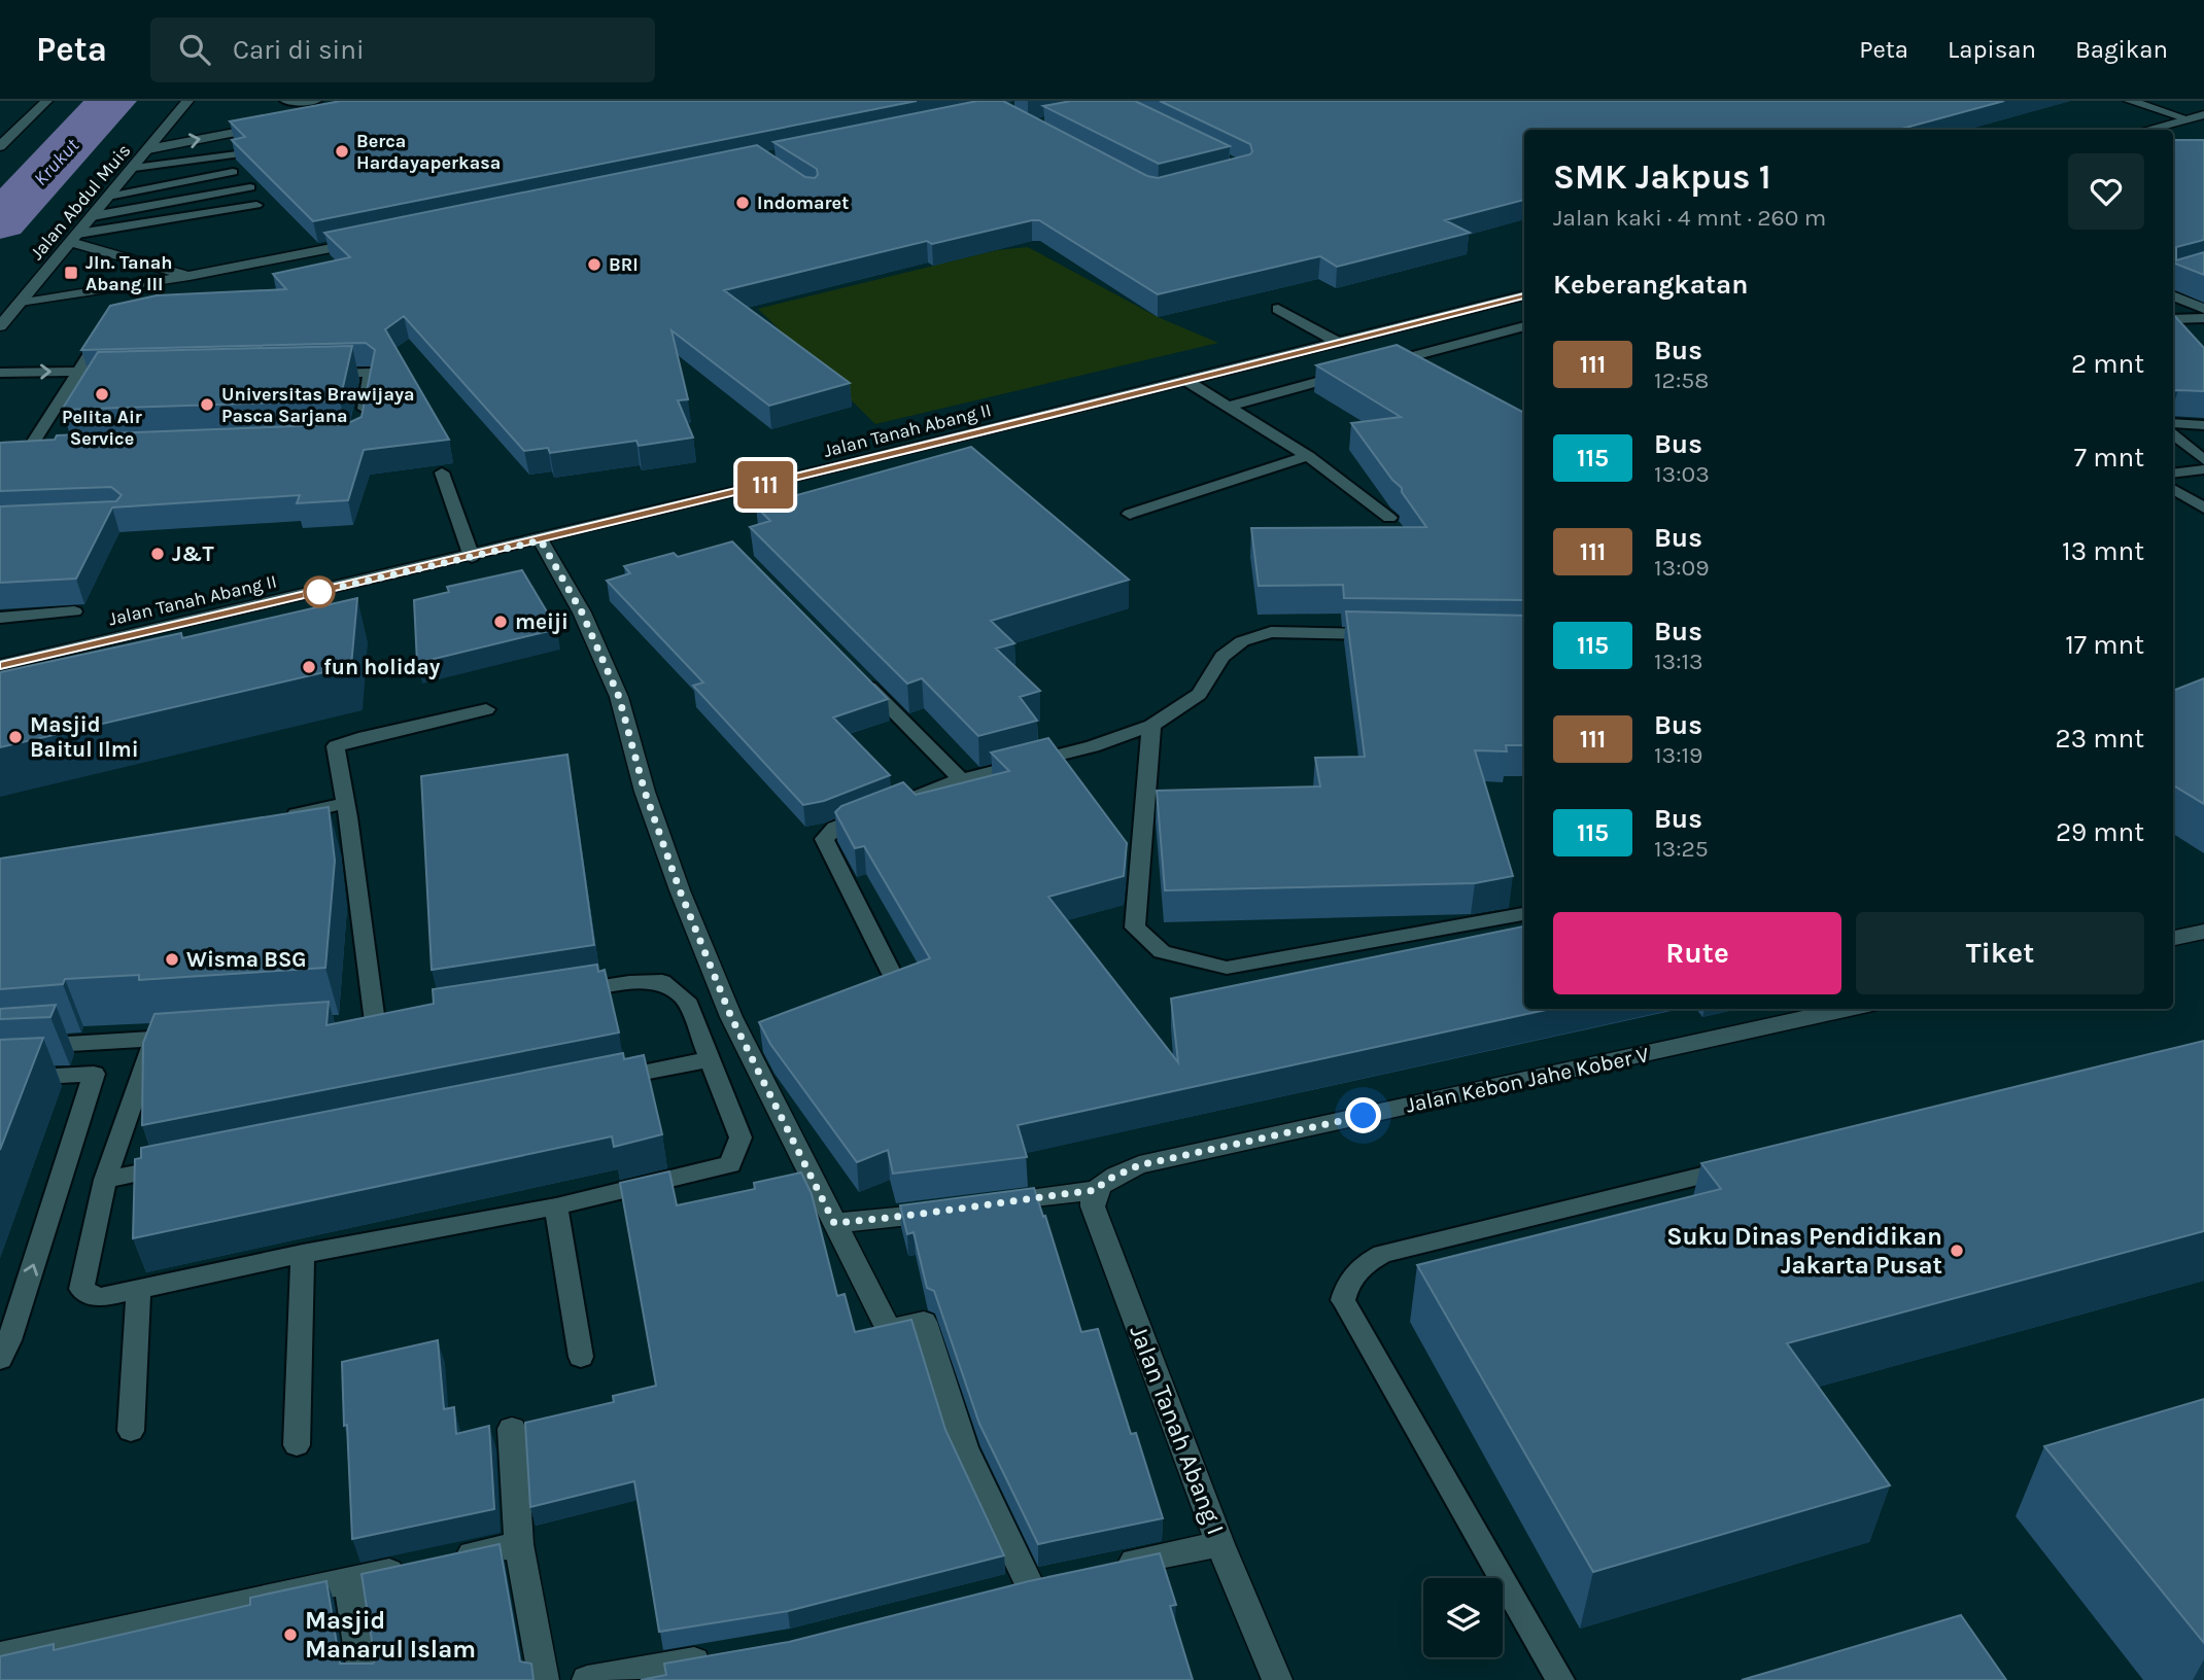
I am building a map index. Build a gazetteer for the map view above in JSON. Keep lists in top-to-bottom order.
{
  "streets": {
    "street": [
      "Jalan Abdul Muis",
      "Jalan Tanah Abang II",
      "Jalan Kebon Jahe Kober V",
      "Jalan Tanah Abang I"
    ]
  },
  "crossings": [
    ["Jalan Kebon Jahe Kober V", "Jalan Tanah Abang I"]
  ],
  "water": ["Krukut"],
  "places": {
    "other": [
      "Berca Hardayaperkasa",
      "Indomaret",
      "BRI",
      "Pelita Air Service",
      "Universitas Brawijaya Pasca Sarjana",
      "J&T",
      "meiji",
      "fun holiday",
      "Masjid Baitul Ilmi",
      "Wisma BSG",
      "Suku Dinas Pendidikan Jakarta Pusat",
      "Masjid Manarul Islam"
    ],
    "transit": ["Jln. Tanah Abang III"]
  },
  "lines": ["bus line 111"],
  "page": {
    "header": "Peta",
    "search": "Cari di sini",
    "nav": ["Peta", "Lapisan", "Bagikan"],
    "on_map": "111",
    "heading": [
      ["SMK Jakpus 1", "Jalan kaki · 4 mnt · 260 m"],
      "Keberangkatan"
    ],
    "list": [
      {
        "mark": "111",
        "name": "Bus",
        "note": "12:58",
        "value": "2 mnt"
      },
      {
        "mark": "115",
        "name": "Bus",
        "note": "13:03",
        "value": "7 mnt"
      },
      {
        "mark": "111",
        "name": "Bus",
        "note": "13:09",
        "value": "13 mnt"
      },
      {
        "mark": "115",
        "name": "Bus",
        "note": "13:13",
        "value": "17 mnt"
      },
      {
        "mark": "111",
        "name": "Bus",
        "note": "13:19",
        "value": "23 mnt"
      },
      {
        "mark": "115",
        "name": "Bus",
        "note": "13:25",
        "value": "29 mnt"
      }
    ],
    "buttons": ["Rute", "Tiket"]
  }
}
